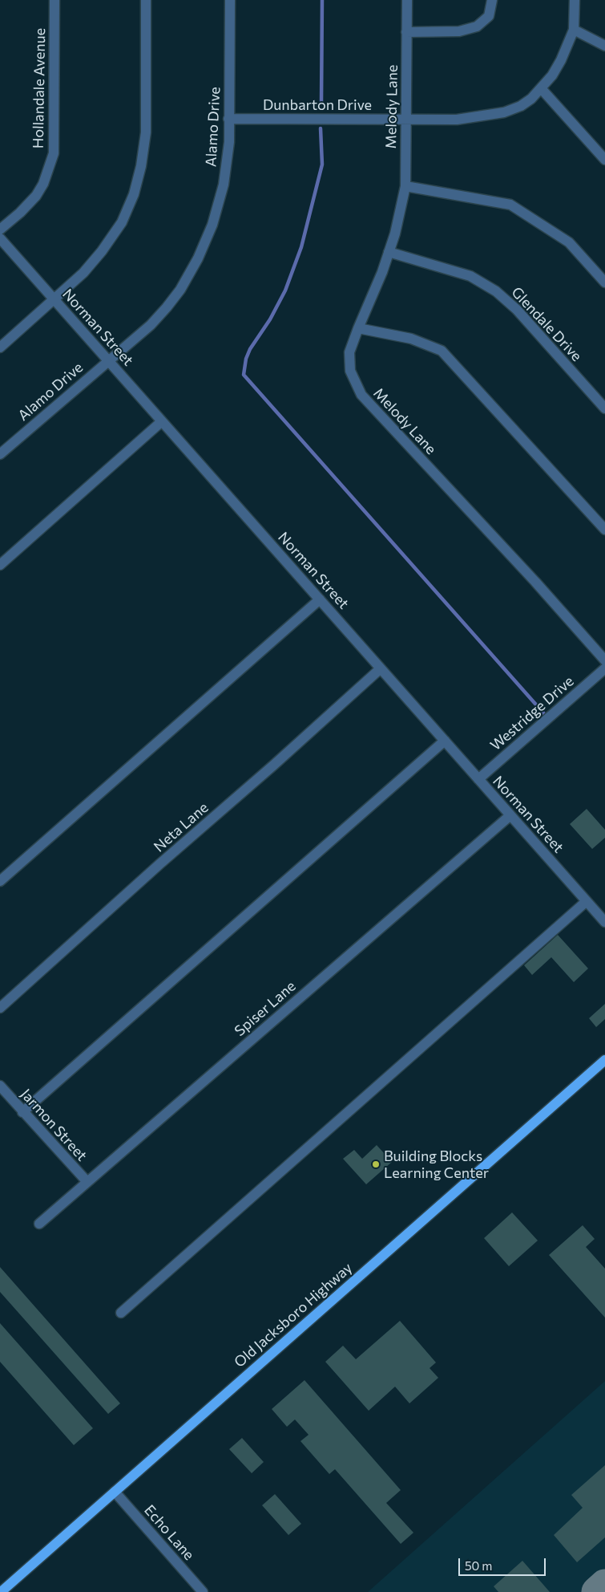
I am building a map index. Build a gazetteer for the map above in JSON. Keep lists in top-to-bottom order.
{
  "streets": {
    "main road": ["Old Jacksboro Highway"],
    "street": [
      "Hollandale Avenue",
      "Dunbarton Drive",
      "Melody Lane",
      "Alamo Drive",
      "Glendale Drive",
      "Norman Street",
      "Westridge Drive",
      "Neta Lane",
      "Spiser Lane",
      "Jarmon Street",
      "Echo Lane"
    ]
  },
  "crossings": [
    ["Dunbarton Drive", "Melody Lane"],
    ["Dunbarton Drive", "Alamo Drive"],
    ["Melody Lane", "Glendale Drive"],
    ["Alamo Drive", "Norman Street"],
    ["Norman Street", "Westridge Drive"],
    ["Norman Street", "Neta Lane"],
    ["Norman Street", "Spiser Lane"],
    ["Spiser Lane", "Jarmon Street"],
    ["Old Jacksboro Highway", "Echo Lane"]
  ],
  "places": ["Building Blocks Learning Center"],
  "scale_bar": "50 m"
}
